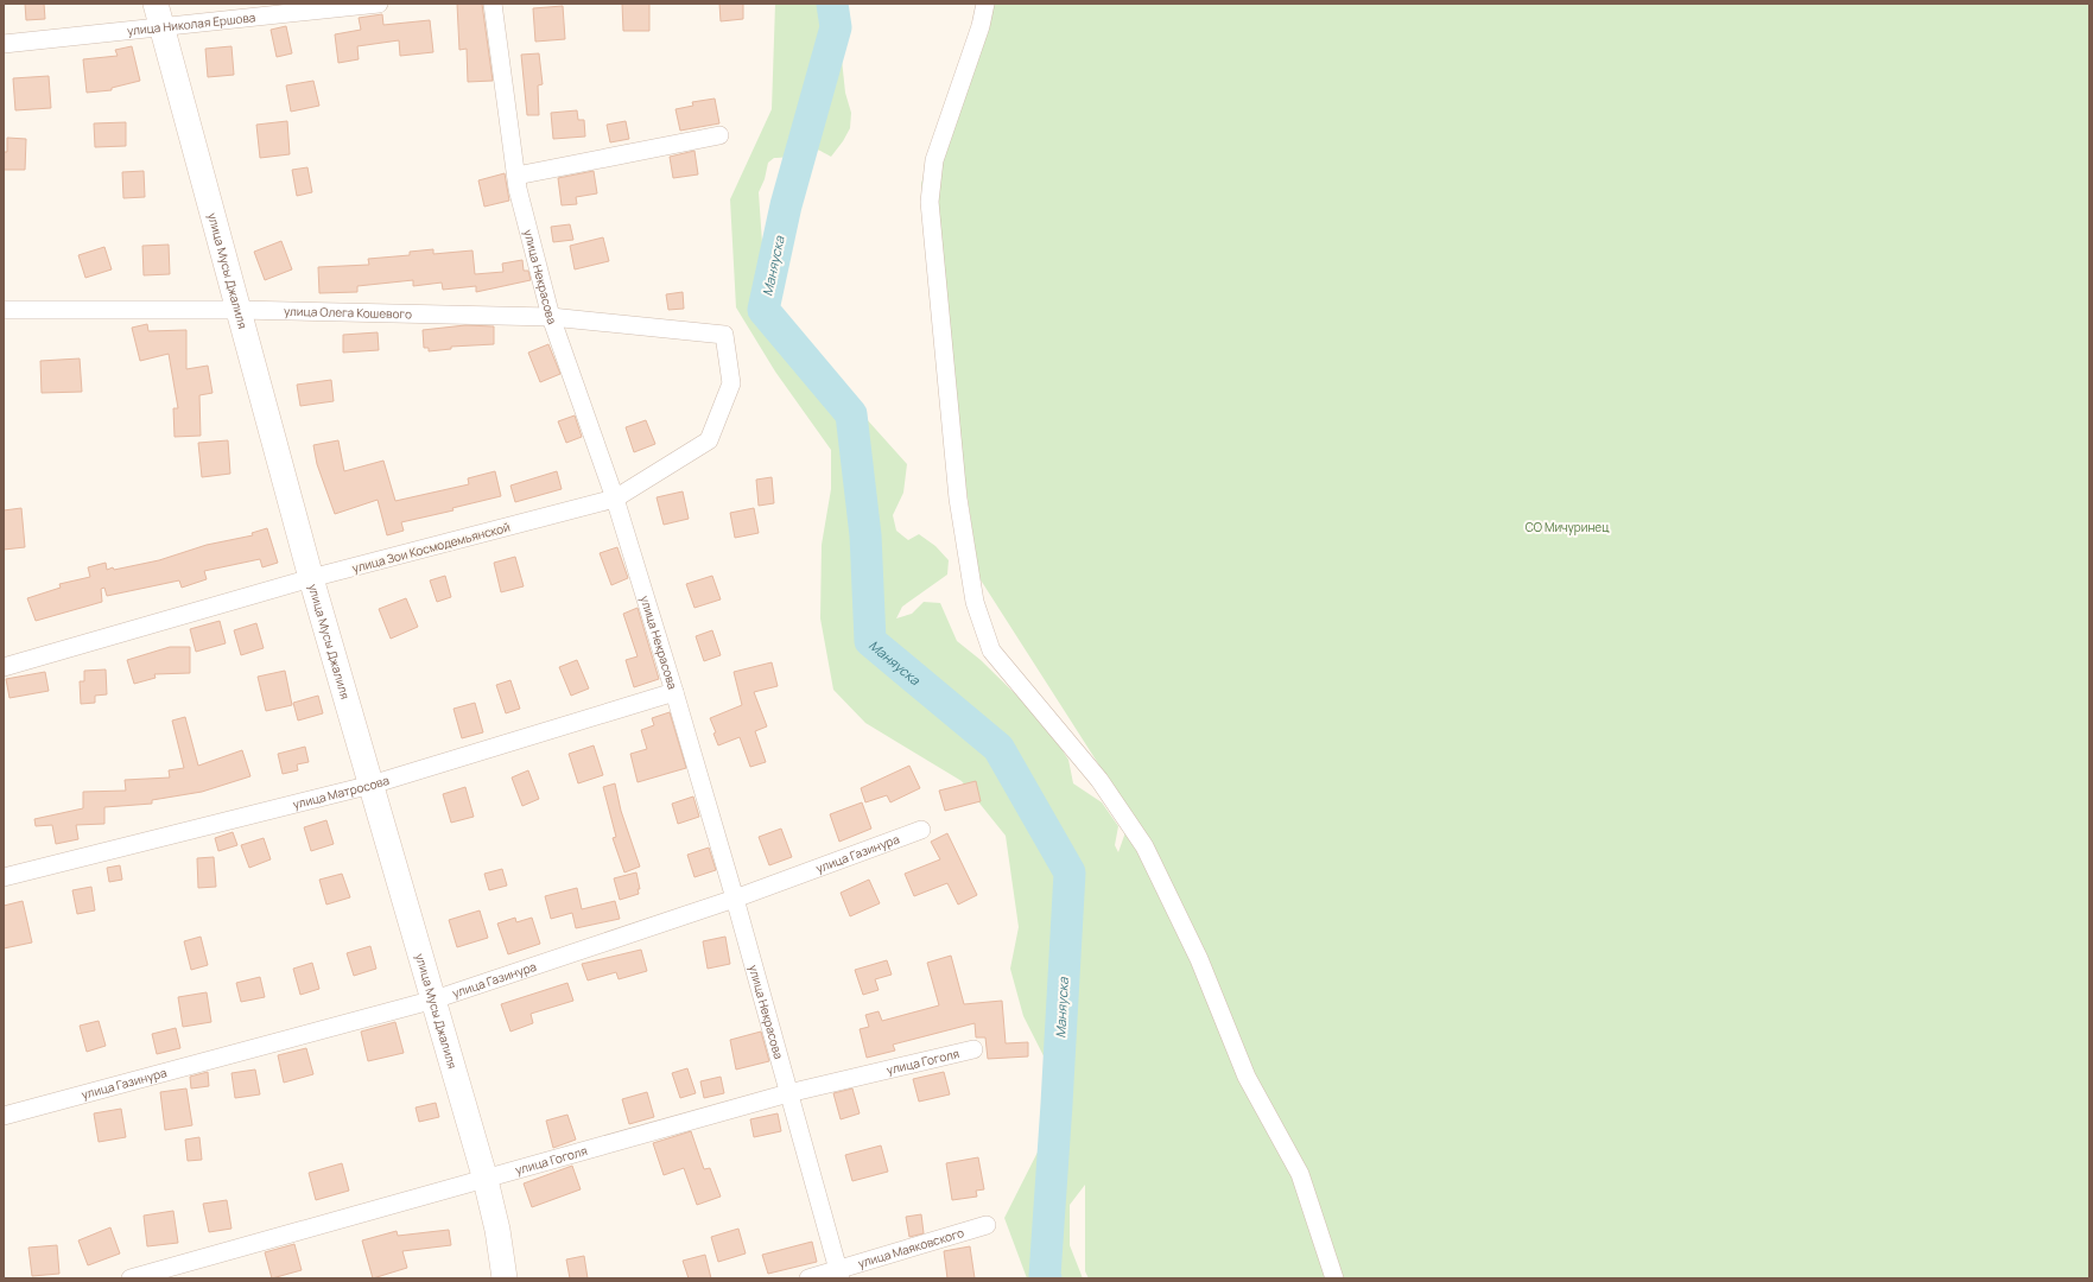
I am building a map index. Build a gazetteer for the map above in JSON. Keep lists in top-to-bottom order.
{
  "streets": {
    "main road": ["улица Мусы Джалиля"],
    "street": [
      "улица Николая Ершова",
      "улица Некрасова",
      "улица Олега Кошевого",
      "улица Зои Космодемьянской",
      "улица Матросова",
      "улица Газинура",
      "улица Гоголя",
      "улица Маяковского"
    ]
  },
  "crossings": [
    ["улица Николая Ершова", "улица Мусы Джалиля"],
    ["улица Мусы Джалиля", "улица Олега Кошевого"],
    ["улица Мусы Джалиля", "улица Зои Космодемьянской"],
    ["улица Мусы Джалиля", "улица Матросова"],
    ["улица Мусы Джалиля", "улица Газинура"],
    ["улица Мусы Джалиля", "улица Гоголя"],
    ["улица Некрасова", "улица Олега Кошевого"],
    ["улица Некрасова", "улица Зои Космодемьянской"],
    ["улица Некрасова", "улица Матросова"],
    ["улица Некрасова", "улица Газинура"],
    ["улица Некрасова", "улица Гоголя"],
    ["улица Некрасова", "улица Маяковского"],
    ["улица Олега Кошевого", "улица Зои Космодемьянской"]
  ],
  "water": ["Маняуска"],
  "parks": ["СО Мичуринец"]
}
